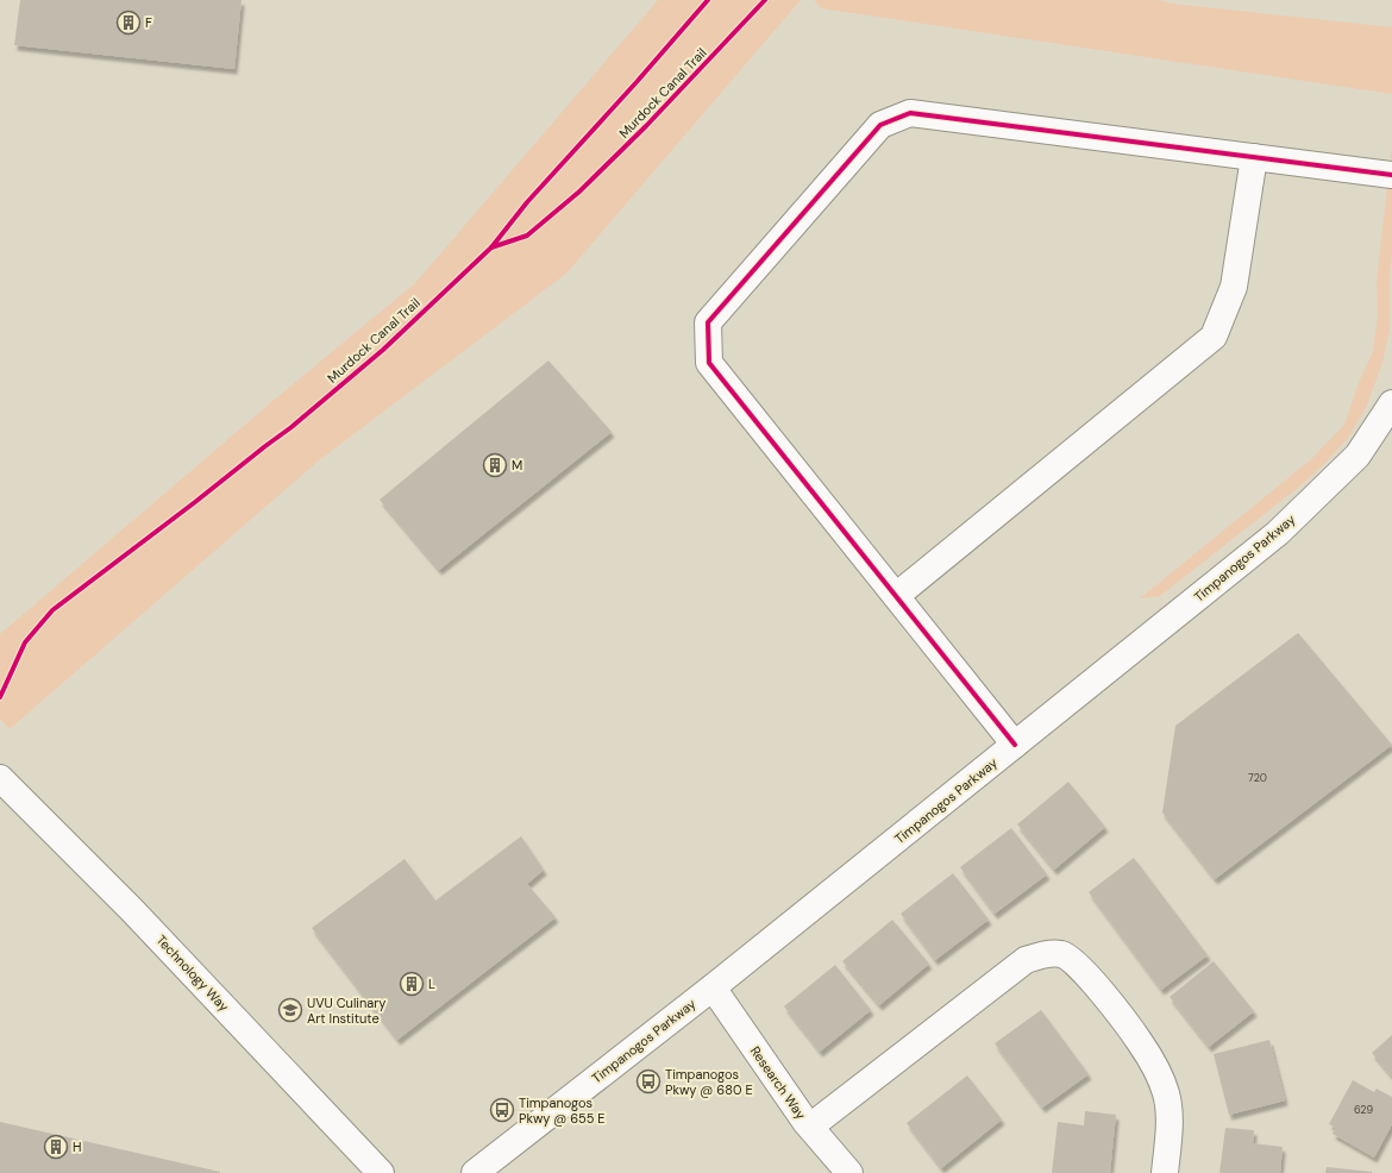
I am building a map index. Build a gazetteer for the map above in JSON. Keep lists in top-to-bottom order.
{
  "streets": {
    "street": ["Timpanogos Parkway", "Technology Way", "Research Way"],
    "cycle path": ["Murdock Canal Trail"]
  },
  "crossings": [
    ["Timpanogos Parkway", "Research Way"]
  ],
  "places": {
    "building": [
      "F",
      "M",
      "L",
      "H"
    ],
    "school or university": ["UVU Culinary Art Institute"],
    "bus stop": ["Timpanogos Pkwy @ 680 E", "Timpanogos Pkwy @ 655 E"]
  },
  "house_numbers": ["720", "629"]
}
